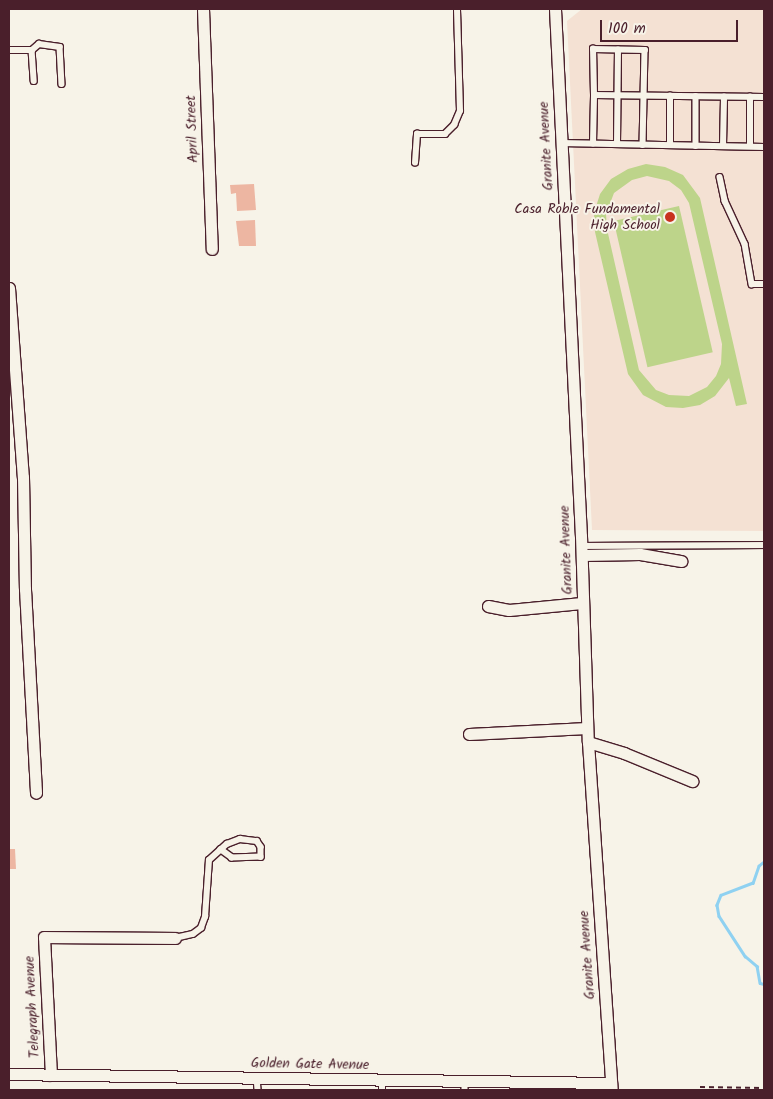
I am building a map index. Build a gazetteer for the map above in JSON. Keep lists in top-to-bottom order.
{
  "streets": {
    "street": [
      "April Street",
      "Granite Avenue",
      "Telegraph Avenue",
      "Golden Gate Avenue"
    ]
  },
  "crossings": [
    ["Granite Avenue", "Golden Gate Avenue"],
    ["Telegraph Avenue", "Golden Gate Avenue"]
  ],
  "places": ["Casa Roble Fundamental High School"],
  "scale_bar": "100 m"
}
